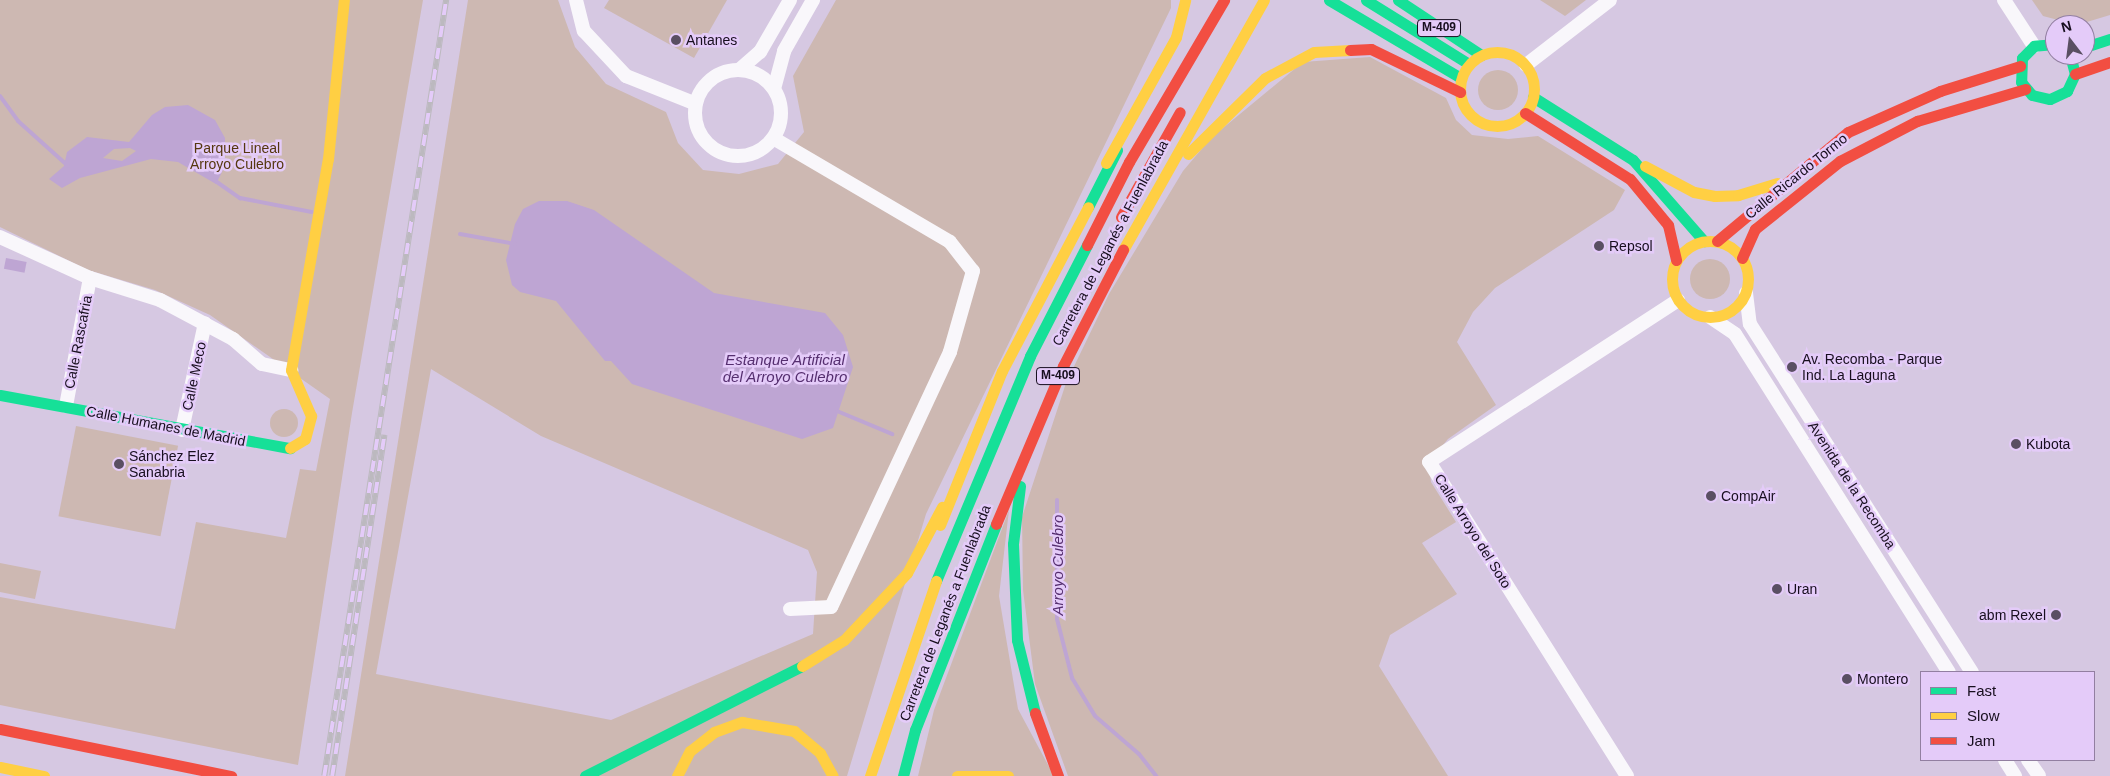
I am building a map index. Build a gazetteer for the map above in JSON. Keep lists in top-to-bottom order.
{
  "streets": {
    "main road": [
      "M-409",
      "Calle Ricardo Tormo",
      "Carretera de Leganés a Fuenlabrada",
      "Calle Humanes de Madrid"
    ],
    "street": [
      "Calle Rascafria",
      "Calle Meco",
      "Avenida de la Recomba",
      "Calle Arroyo del Soto"
    ]
  },
  "crossings": [
    ["Calle Ricardo Tormo", "Avenida de la Recomba"],
    ["Calle Ricardo Tormo", "Calle Arroyo del Soto"],
    ["Calle Rascafria", "Calle Humanes de Madrid"],
    ["Calle Meco", "Calle Humanes de Madrid"],
    ["Avenida de la Recomba", "Calle Arroyo del Soto"]
  ],
  "water": ["Estanque Artificial del Arroyo Culebro", "Arroyo Culebro"],
  "parks": ["Parque Lineal Arroyo Culebro"],
  "places": [
    "Antanes",
    "Repsol",
    "Av. Recomba - Parque Ind. La Laguna",
    "Kubota",
    "Sánchez Elez Sanabria",
    "CompAir",
    "Uran",
    "abm Rexel",
    "Montero"
  ],
  "legend": ["Fast", "Slow", "Jam"],
  "north": "top"
}
